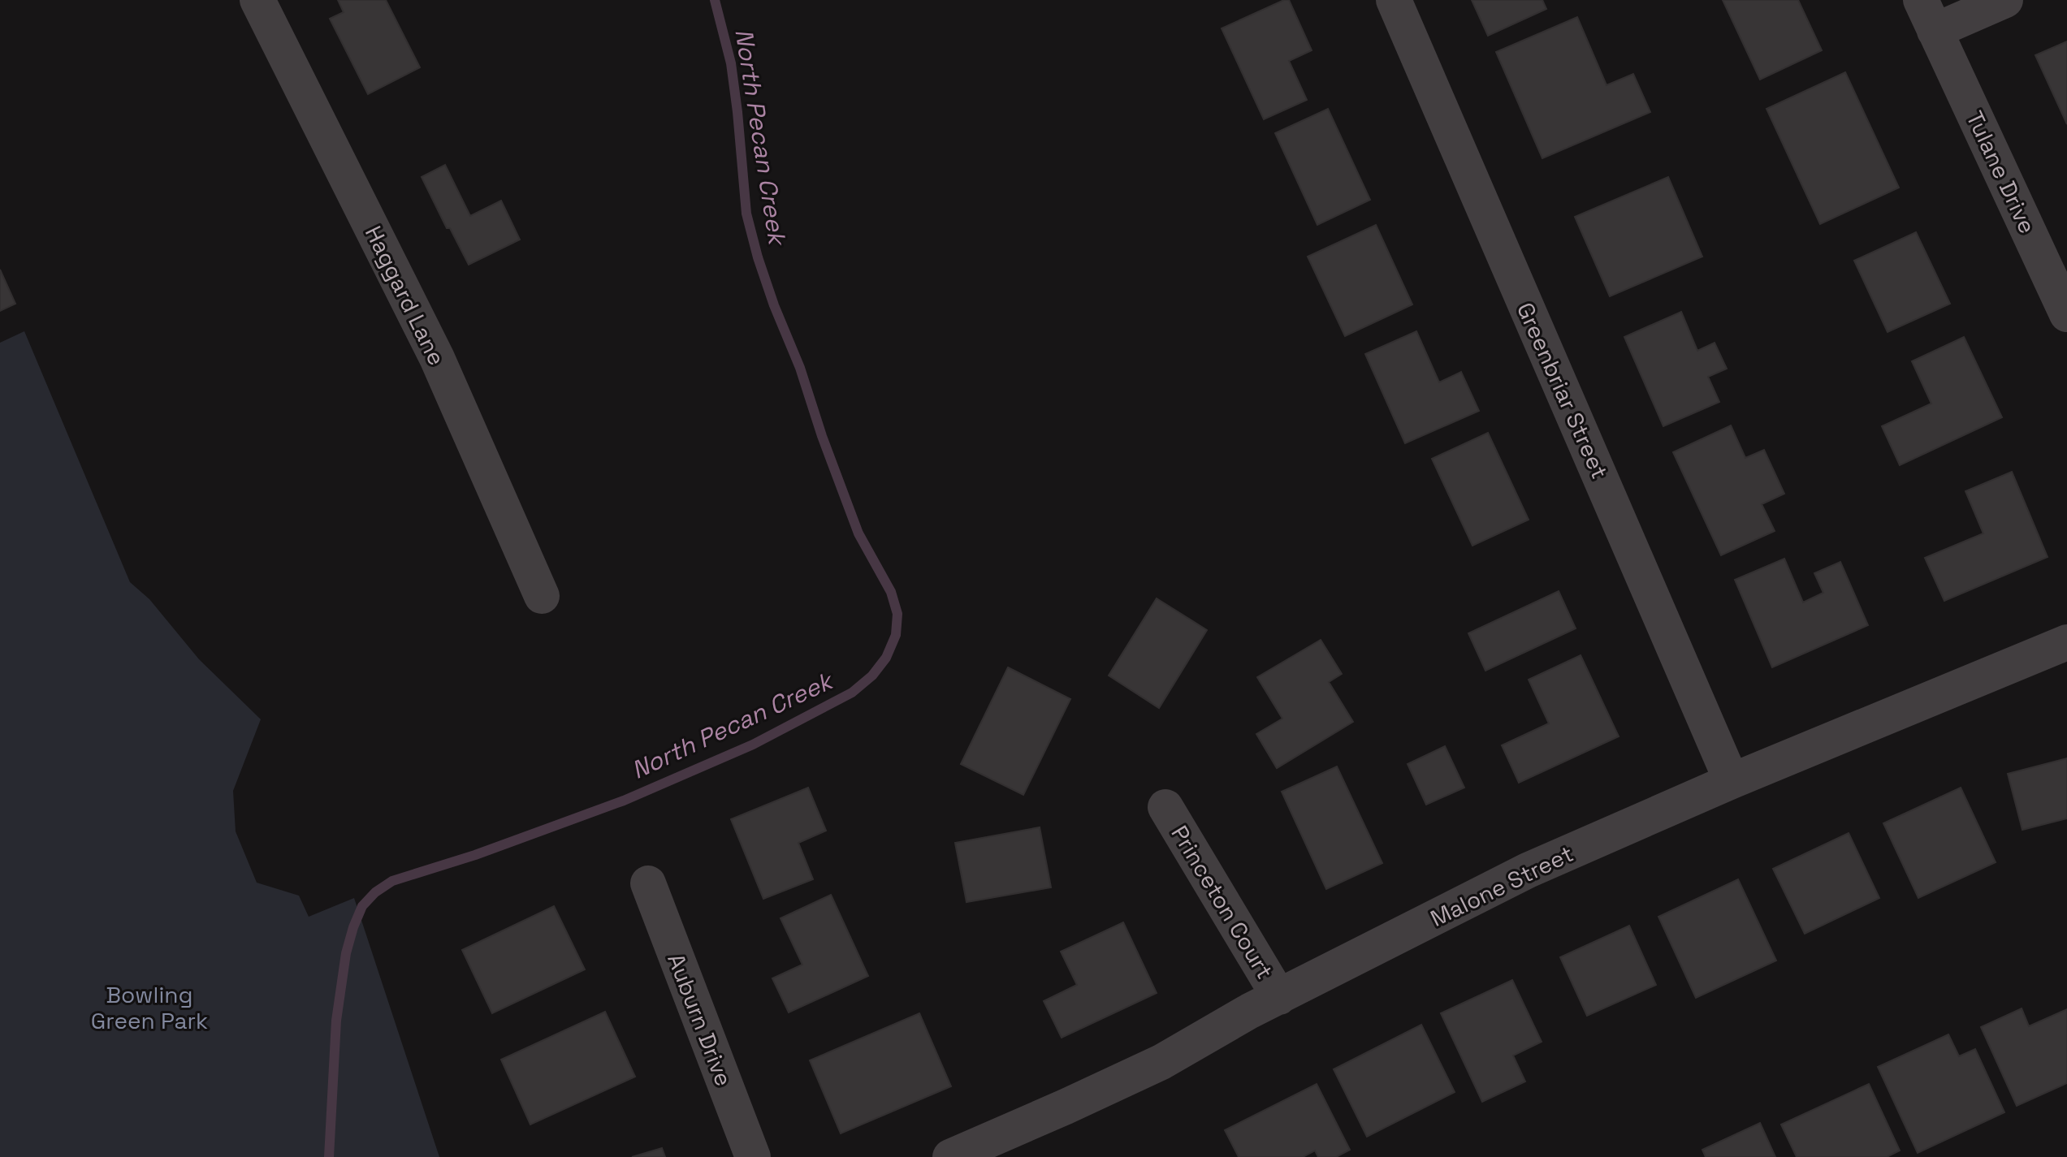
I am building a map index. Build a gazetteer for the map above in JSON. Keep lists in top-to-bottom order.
{
  "streets": {
    "street": [
      "Tulane Drive",
      "Haggard Lane",
      "Greenbriar Street",
      "Malone Street",
      "Princeton Court",
      "Auburn Drive"
    ]
  },
  "crossings": [
    ["Greenbriar Street", "Malone Street"],
    ["Malone Street", "Princeton Court"]
  ],
  "water": ["North Pecan Creek"],
  "parks": ["Bowling Green Park"]
}
